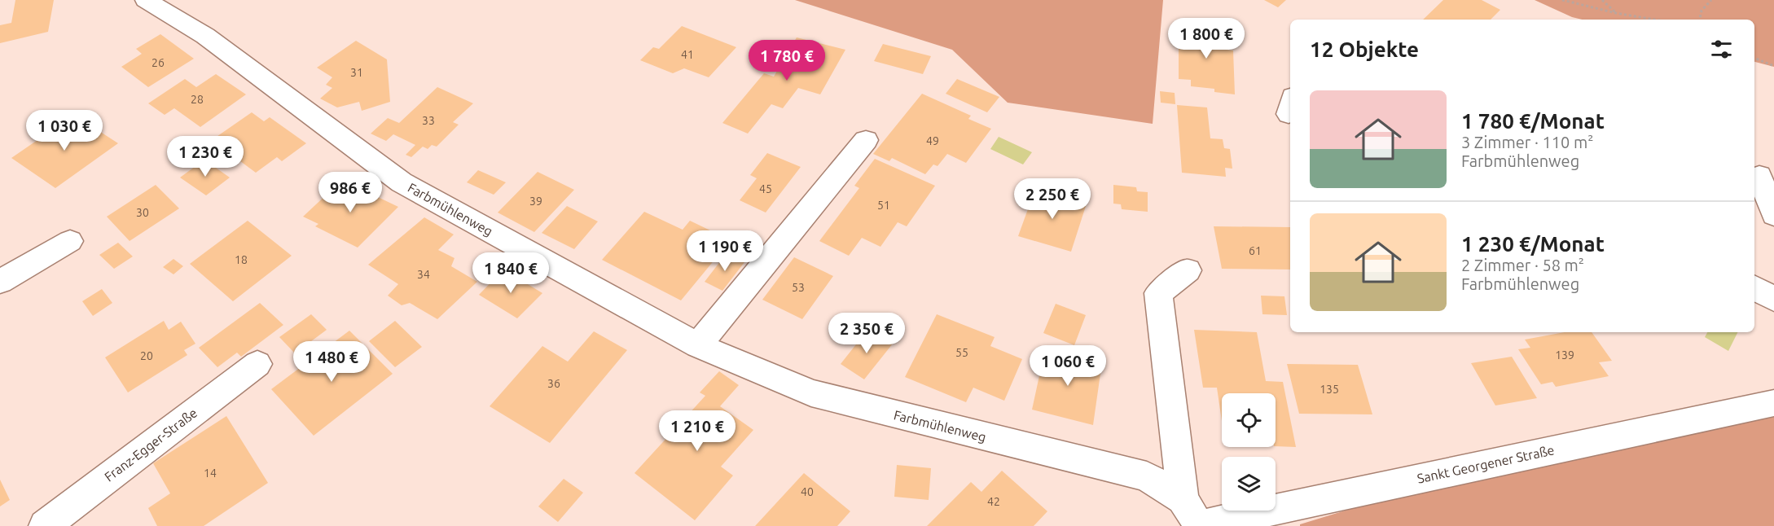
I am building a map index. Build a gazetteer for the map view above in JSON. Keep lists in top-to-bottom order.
{
  "streets": {
    "street": ["Farbmühlenweg", "Franz-Egger-Straße", "Sankt Georgener Straße"]
  },
  "crossings": [
    ["Farbmühlenweg", "Sankt Georgener Straße"]
  ],
  "house_numbers": [
    "41",
    "26",
    "31",
    "28",
    "33",
    "49",
    "45",
    "39",
    "51",
    "30",
    "61",
    "18",
    "34",
    "53",
    "55",
    "139",
    "20",
    "36",
    "135",
    "14",
    "40",
    "42"
  ],
  "page": {
    "price": [
      "1 800 €",
      "1 780 €",
      "1 030 €",
      "1 230 €",
      "986 €",
      "2 250 €",
      "1 190 €",
      "1 840 €",
      "2 350 €",
      "1 480 €",
      "1 060 €",
      "1 210 €"
    ],
    "heading": "12 Objekte",
    "list": [
      {
        "name": "1 780 €/Monat",
        "note": "3 Zimmer · 110 m² · Farbmühlenweg"
      },
      {
        "name": "1 230 €/Monat",
        "note": "2 Zimmer · 58 m² · Farbmühlenweg"
      }
    ]
  }
}
